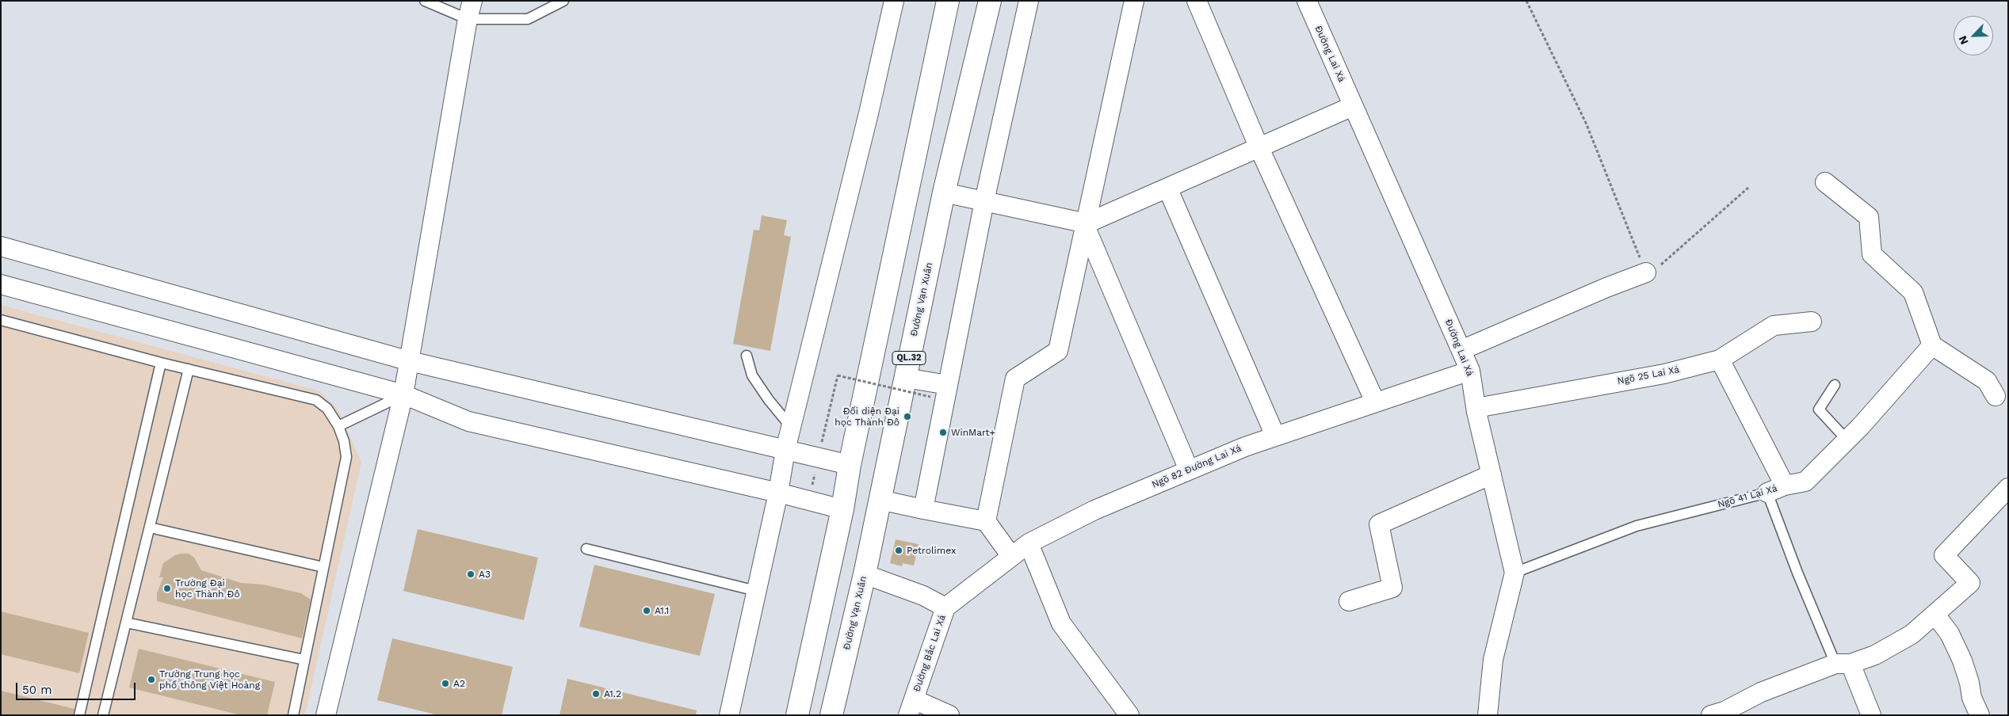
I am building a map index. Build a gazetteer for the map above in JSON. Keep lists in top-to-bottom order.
{
  "streets": {
    "highway": ["Đường Vạn Xuân", "QL.32"],
    "street": [
      "Đường Lai Xá",
      "Ngõ 25 Lai Xá",
      "Ngõ 82 Đường Lai Xá",
      "Ngõ 41 Lại Xá",
      "Đường Bắc Lai Xá"
    ]
  },
  "crossings": [
    ["Đường Lai Xá", "Ngõ 25 Lai Xá"],
    ["Đường Lai Xá", "Ngõ 82 Đường Lai Xá"],
    ["Đường Lai Xá", "Ngõ 41 Lại Xá"],
    ["Đường Vạn Xuân", "Đường Bắc Lai Xá"],
    ["Ngõ 82 Đường Lai Xá", "Đường Bắc Lai Xá"]
  ],
  "places": [
    "Đối diện Đại học Thành Đô",
    "WinMart+",
    "Petrolimex",
    "A3",
    "Trường Đại học Thành Đô",
    "A1.1",
    "Trường Trung học phổ thông Việt Hoàng",
    "A2",
    "A1.2"
  ],
  "scale_bar": "50 m",
  "north": "bottom left"
}
